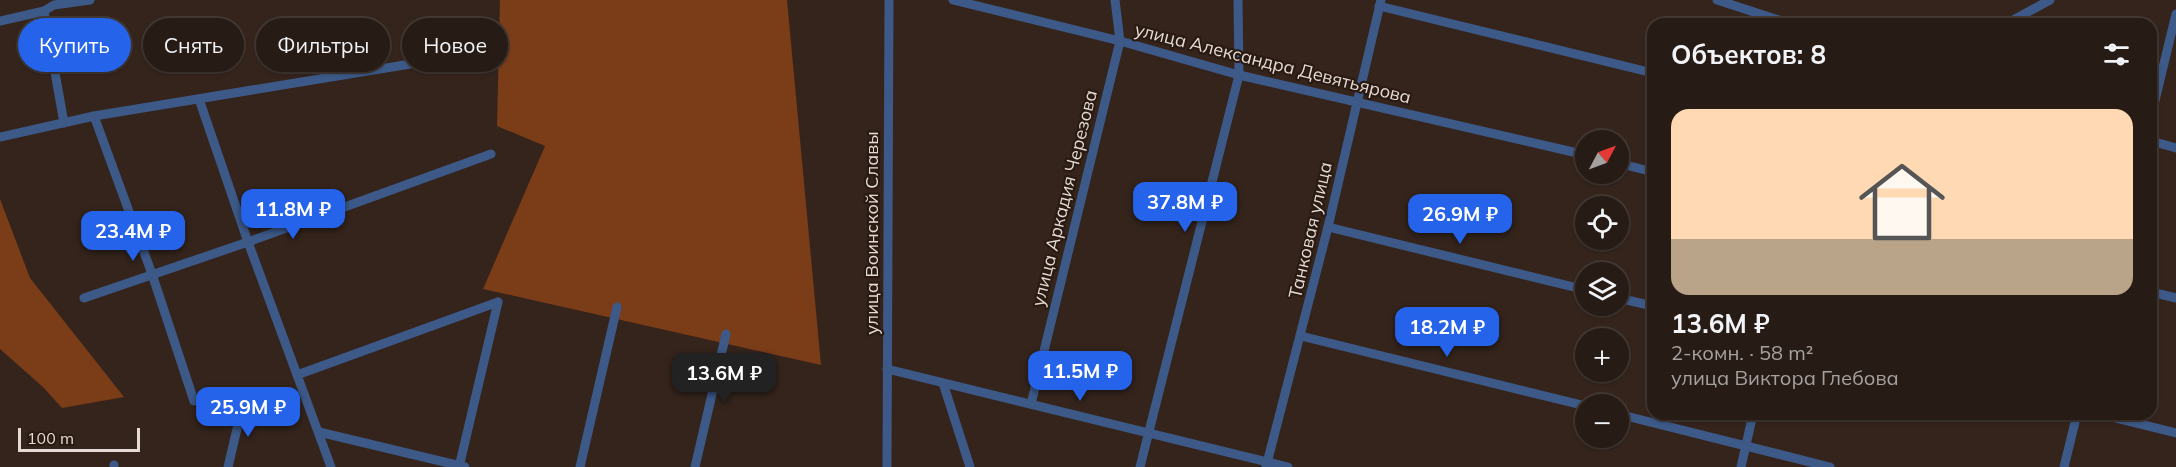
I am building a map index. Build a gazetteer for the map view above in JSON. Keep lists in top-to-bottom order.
{
  "streets": {
    "street": [
      "улица Александра Девятьярова",
      "улица Аркадия Черезова",
      "Танковая улица",
      "улица Воинской Славы"
    ]
  },
  "crossings": [
    ["улица Александра Девятьярова", "улица Аркадия Черезова"],
    ["улица Александра Девятьярова", "Танковая улица"]
  ],
  "scale_bar": "100 m",
  "north": "top right",
  "page": {
    "chip": [
      "Купить",
      "Снять",
      "Фильтры",
      "Новое"
    ],
    "heading": "Объектов: 8",
    "list": [
      {
        "name": "13.6M ₽",
        "note": "2-комн. · 58 m² · улица Виктора Глебова"
      }
    ],
    "map_buttons": ["+", "−"],
    "price": [
      "37.8M ₽",
      "11.8M ₽",
      "26.9M ₽",
      "23.4M ₽",
      "18.2M ₽",
      "11.5M ₽",
      "13.6M ₽",
      "25.9M ₽"
    ],
    "scale": "100 m"
  }
}
